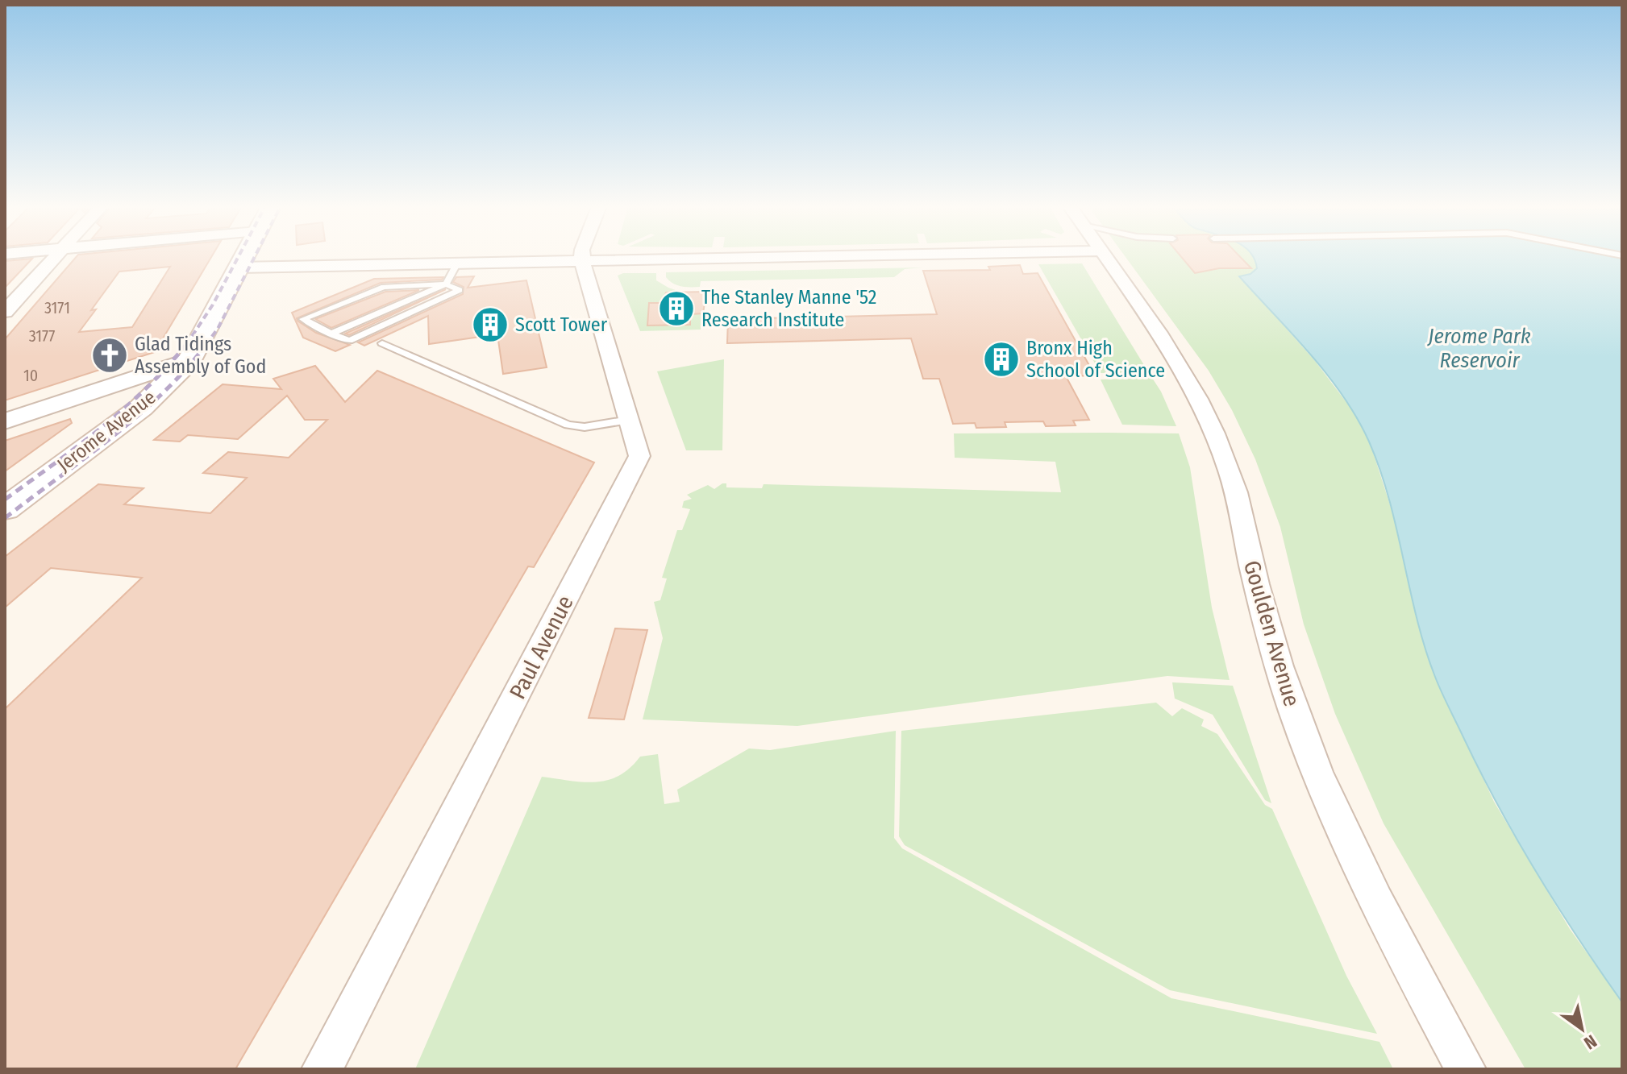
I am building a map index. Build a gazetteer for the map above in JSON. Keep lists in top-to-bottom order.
{
  "streets": {
    "main road": ["Jerome Avenue"],
    "street": ["Goulden Avenue", "Paul Avenue"]
  },
  "water": ["Jerome Park Reservoir"],
  "places": {
    "building": ["The Stanley Manne '52 Research Institute", "Scott Tower", "Bronx High School of Science"],
    "church": ["Glad Tidings Assembly of God"]
  },
  "house_numbers": ["3171", "3177", "10"],
  "north": "bottom right"
}
